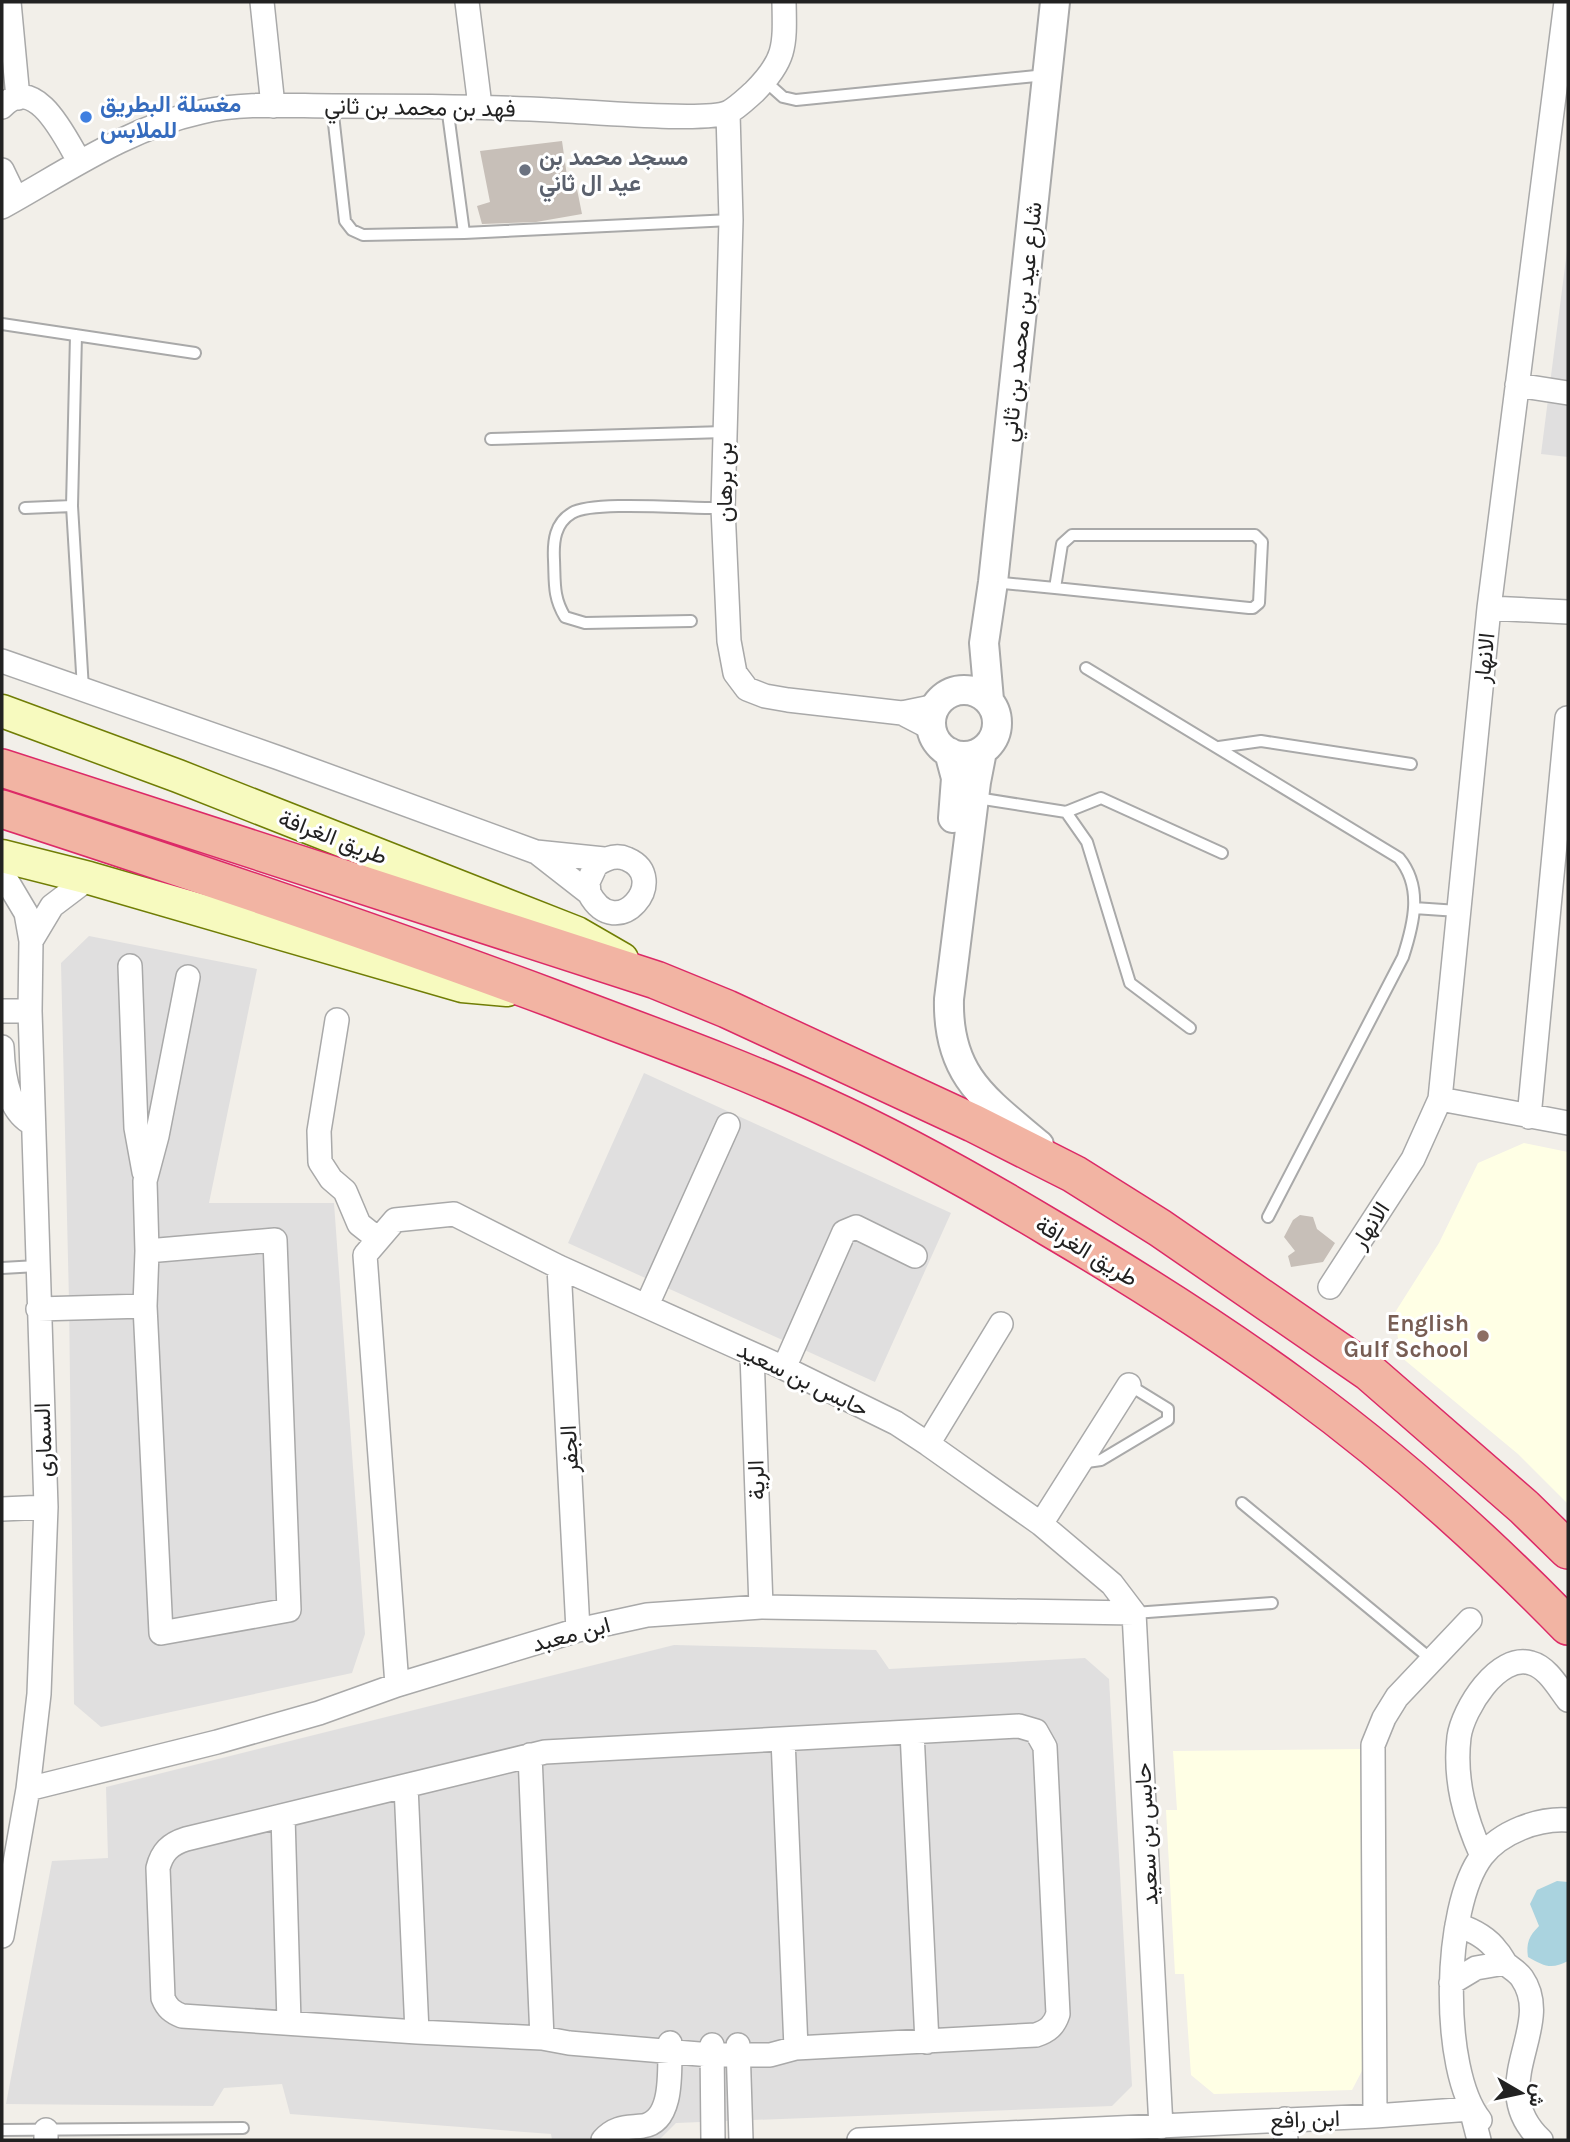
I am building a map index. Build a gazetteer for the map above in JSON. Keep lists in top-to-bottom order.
{
  "streets": {
    "highway": ["طريق الغرافة"],
    "street": [
      "فهد بن محمد بن ثاني",
      "شارع عيد بن محمد بن ثاني",
      "بن برهان",
      "الانهار",
      "حابس بن سعيد",
      "السمارى",
      "الجفر",
      "الرية",
      "ابن معبد",
      "ابن رافع"
    ]
  },
  "crossings": [
    ["فهد بن محمد بن ثاني", "بن برهان"],
    ["شارع عيد بن محمد بن ثاني", "بن برهان"],
    ["حابس بن سعيد", "الجفر"],
    ["حابس بن سعيد", "الرية"],
    ["حابس بن سعيد", "ابن معبد"],
    ["حابس بن سعيد", "ابن رافع"],
    ["السمارى", "ابن معبد"],
    ["الجفر", "ابن معبد"],
    ["الرية", "ابن معبد"]
  ],
  "places": ["مغسلة البطريق للملابس", "مسجد محمد بن عيد ال ثاني", "English Gulf School"],
  "north": "right"
}
